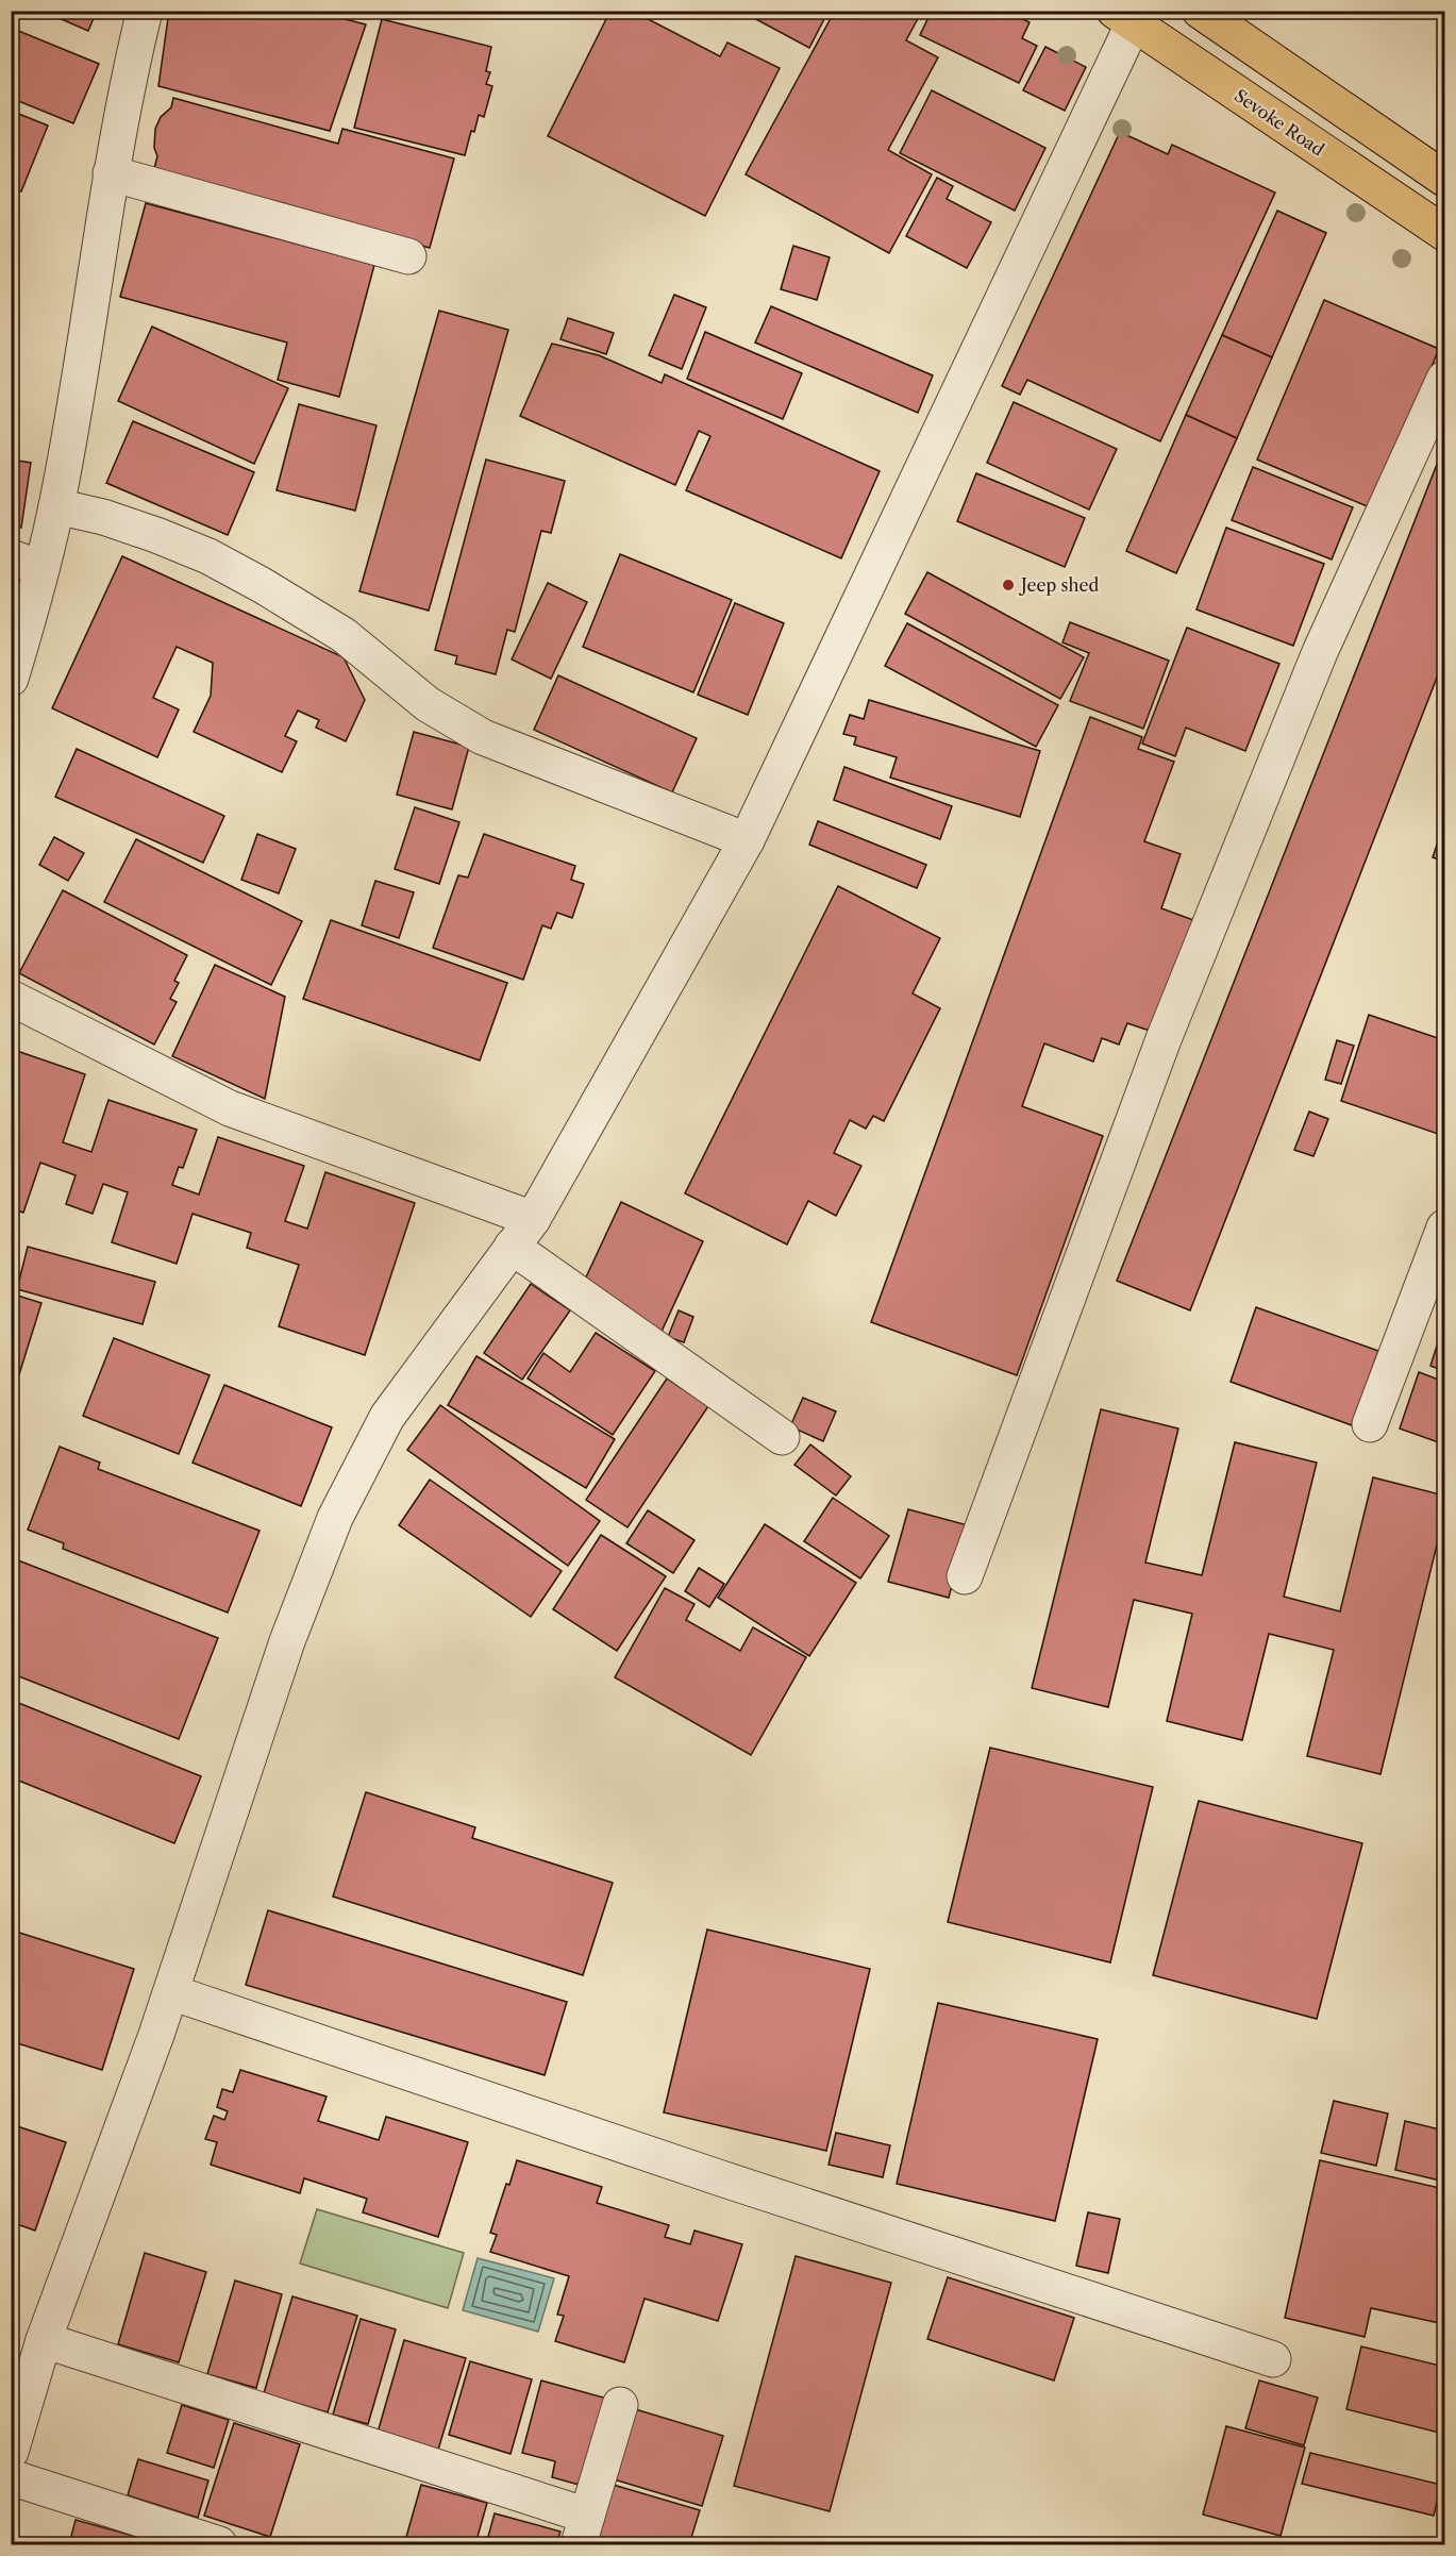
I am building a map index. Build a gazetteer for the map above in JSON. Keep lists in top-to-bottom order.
{
  "streets": {
    "main road": ["Sevoke Road"]
  },
  "places": ["Jeep shed"]
}
